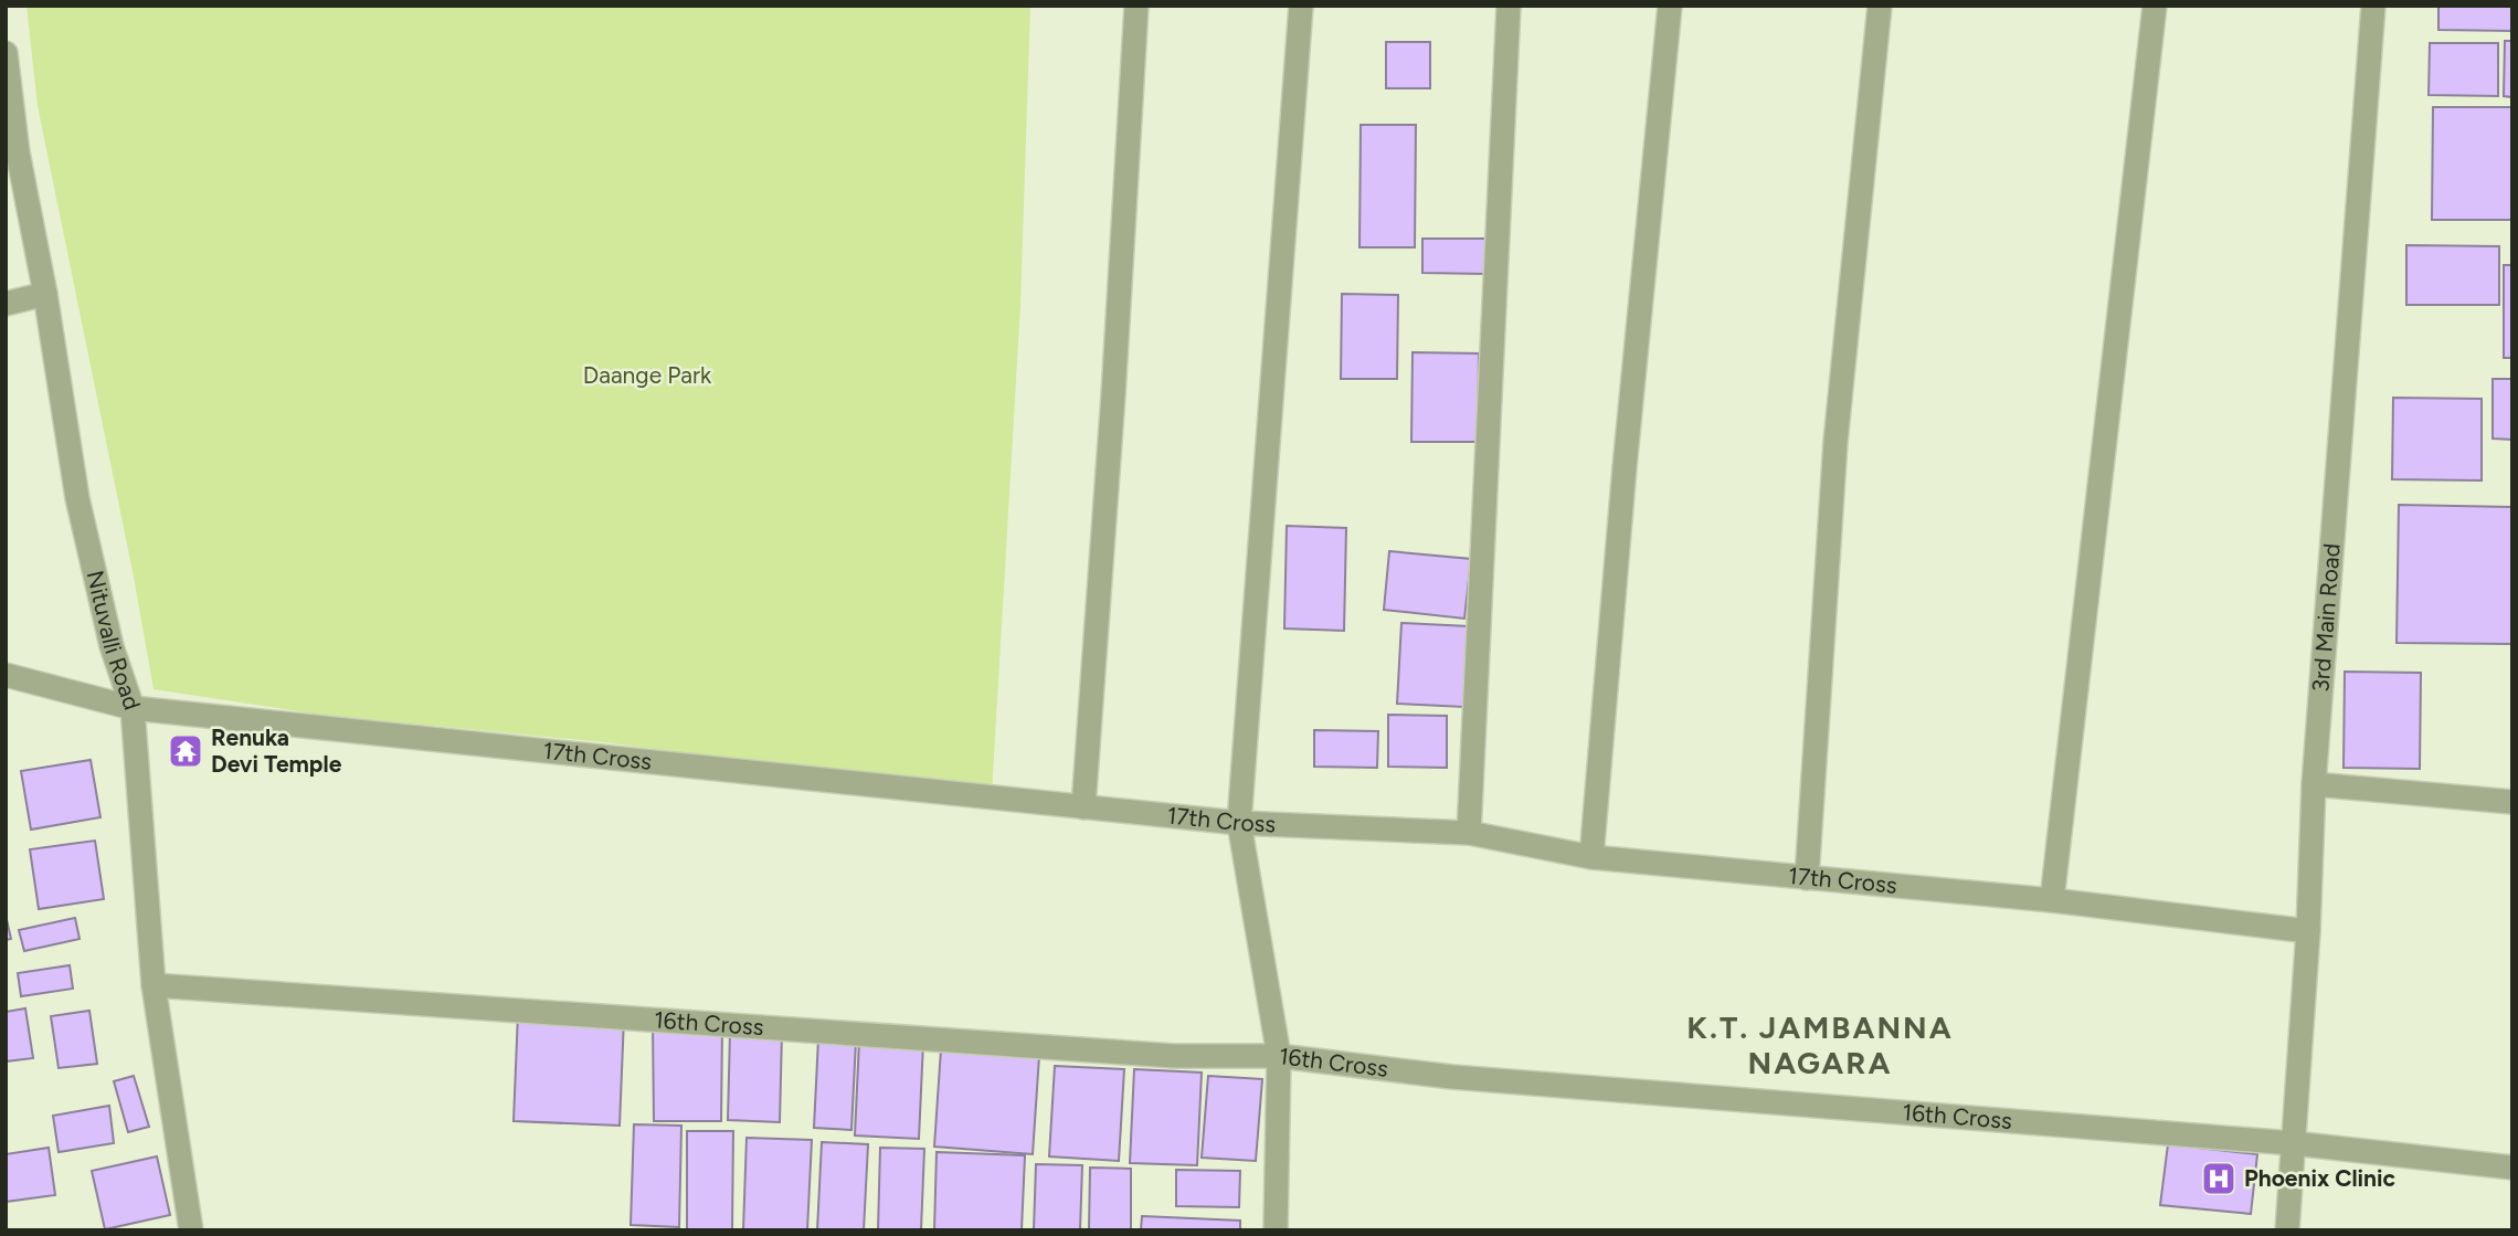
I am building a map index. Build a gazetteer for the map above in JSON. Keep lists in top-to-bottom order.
{
  "streets": {
    "street": [
      "3rd Main Road",
      "Nituvalli Road",
      "17th Cross",
      "16th Cross"
    ]
  },
  "crossings": [
    ["3rd Main Road", "17th Cross"],
    ["3rd Main Road", "16th Cross"],
    ["Nituvalli Road", "17th Cross"],
    ["Nituvalli Road", "16th Cross"]
  ],
  "districts": ["K.T. JAMBANNA NAGARA"],
  "parks": ["Daange Park"],
  "places": {
    "temple": ["Renuka Devi Temple"],
    "hospital": ["Phoenix Clinic"]
  }
}
